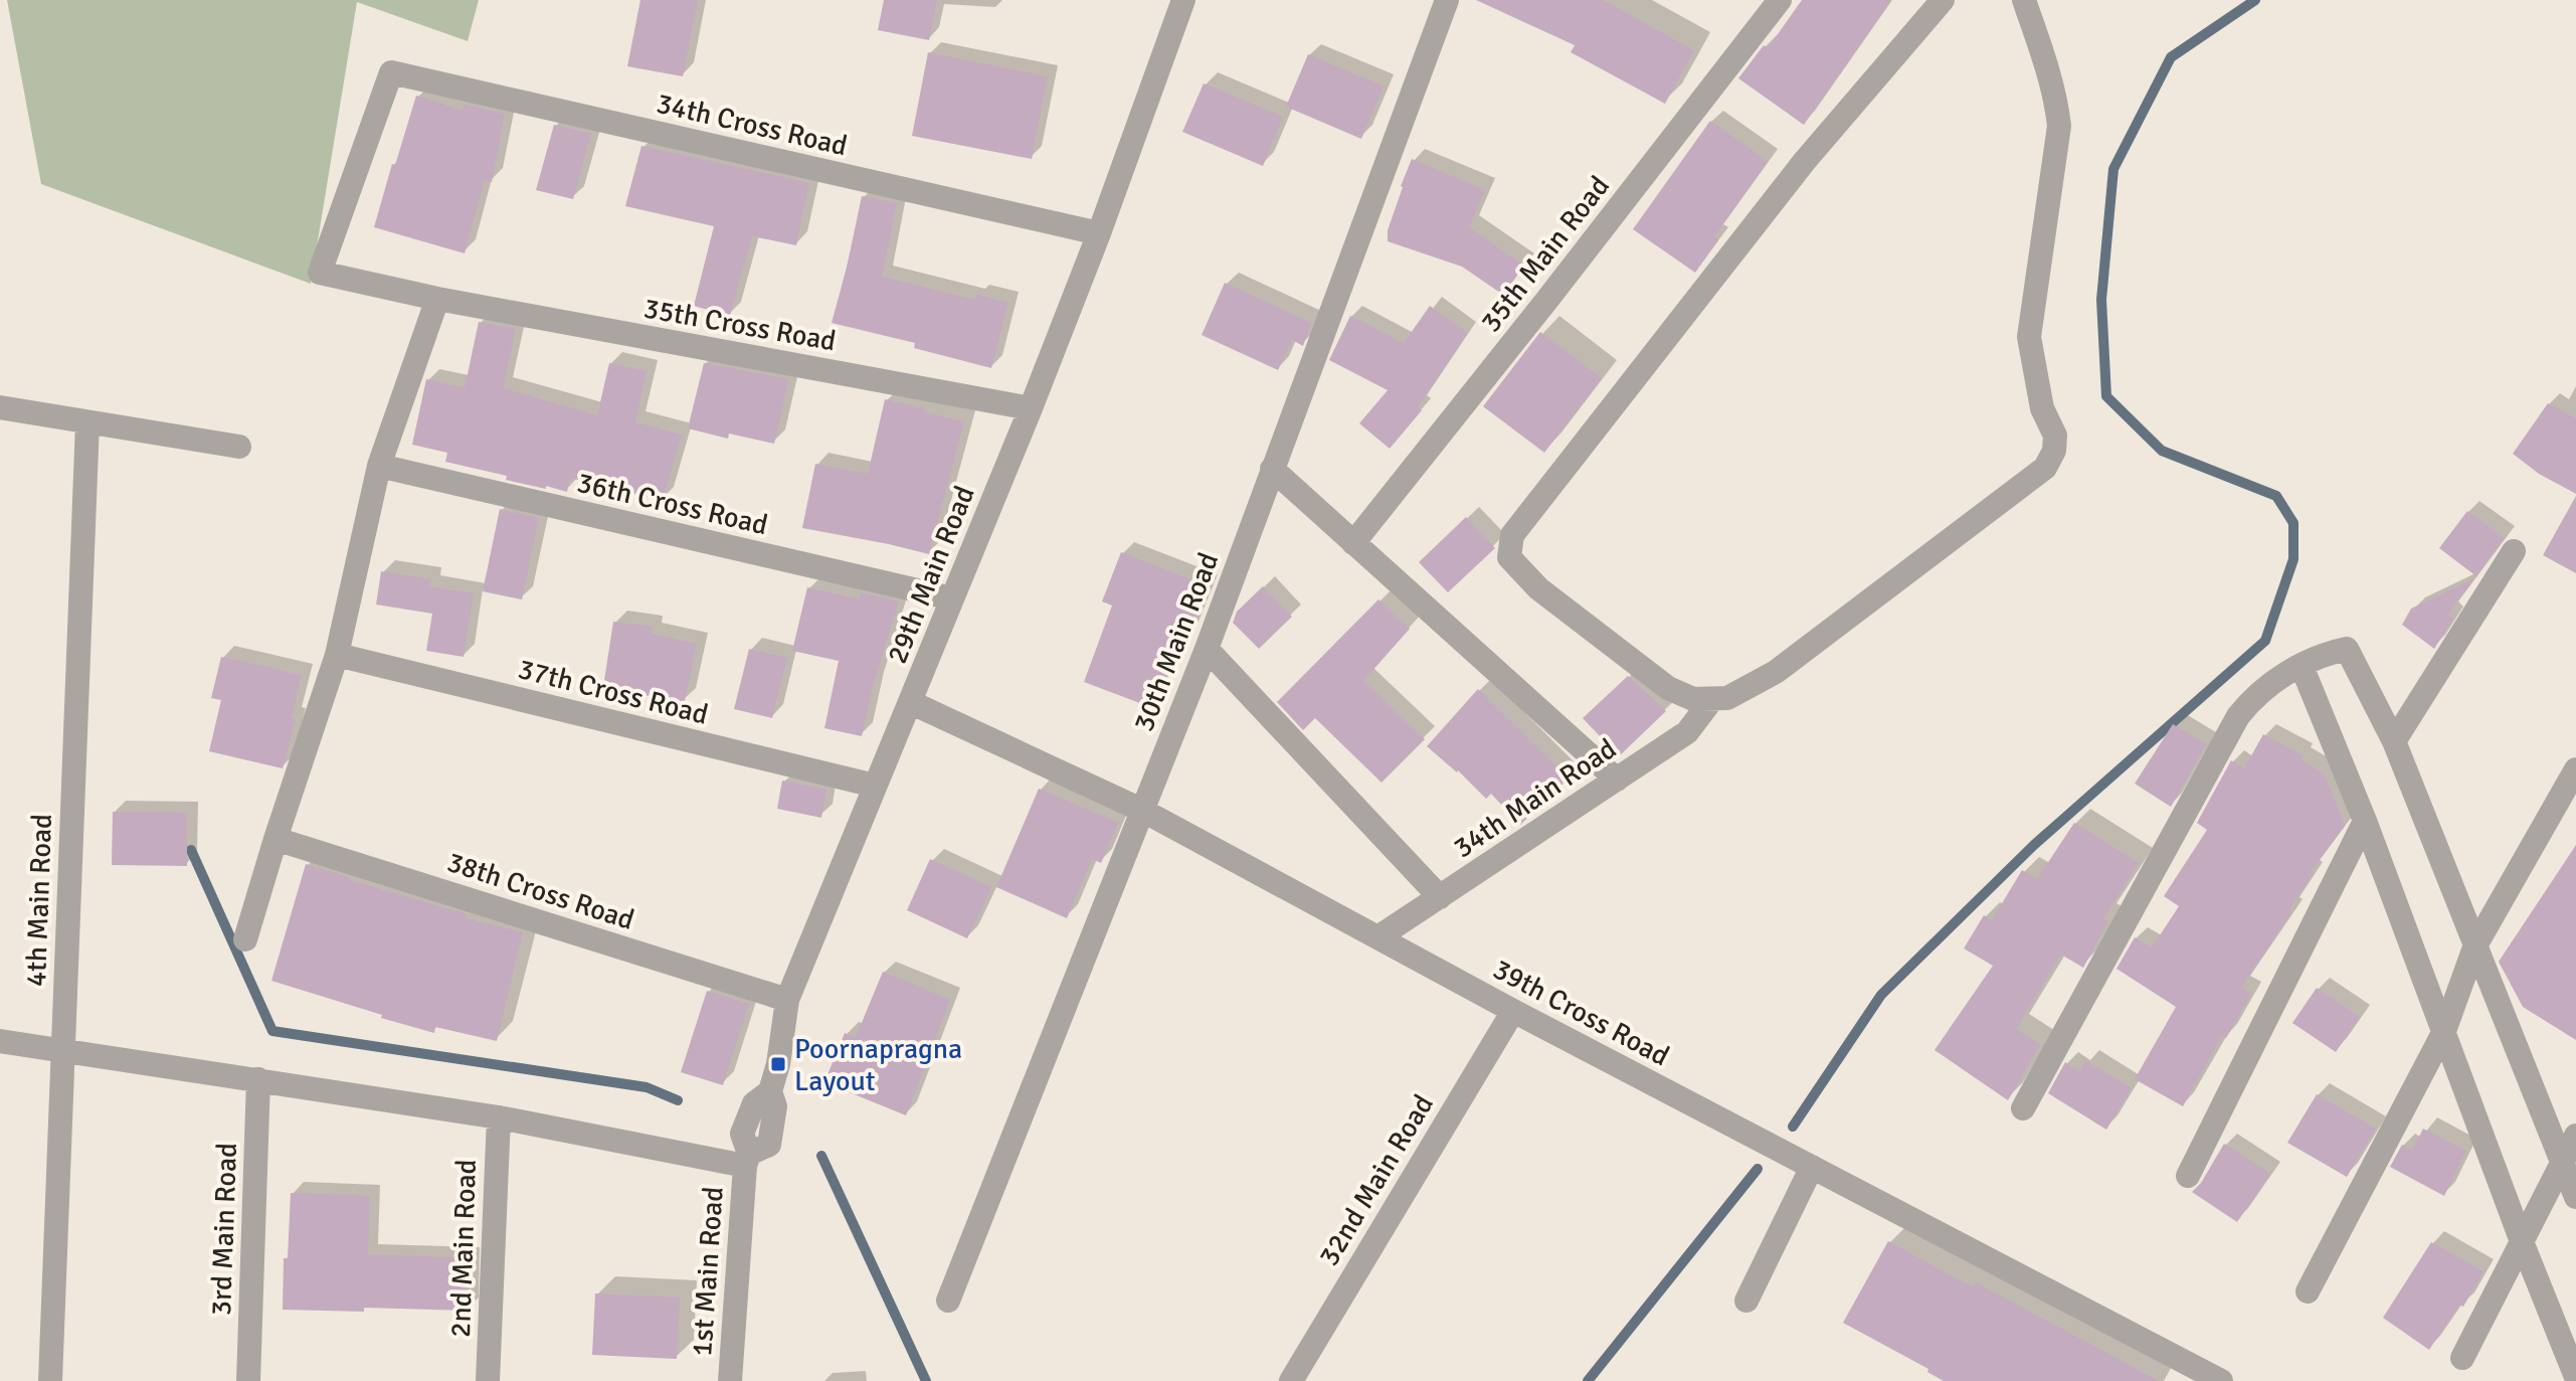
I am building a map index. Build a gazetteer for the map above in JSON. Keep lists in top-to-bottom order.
{
  "streets": {
    "street": [
      "34th Cross Road",
      "35th Main Road",
      "35th Cross Road",
      "36th Cross Road",
      "29th Main Road",
      "30th Main Road",
      "37th Cross Road",
      "34th Main Road",
      "38th Cross Road",
      "4th Main Road",
      "39th Cross Road",
      "32nd Main Road",
      "3rd Main Road",
      "2nd Main Road",
      "1st Main Road"
    ]
  },
  "crossings": [
    ["34th Cross Road", "35th Cross Road"],
    ["34th Cross Road", "29th Main Road"],
    ["35th Cross Road", "29th Main Road"],
    ["36th Cross Road", "29th Main Road"],
    ["29th Main Road", "37th Cross Road"],
    ["29th Main Road", "38th Cross Road"],
    ["29th Main Road", "39th Cross Road"],
    ["29th Main Road", "1st Main Road"],
    ["30th Main Road", "39th Cross Road"],
    ["34th Main Road", "39th Cross Road"],
    ["39th Cross Road", "32nd Main Road"]
  ],
  "places": {
    "transit": ["Poornapragna Layout"]
  }
}
